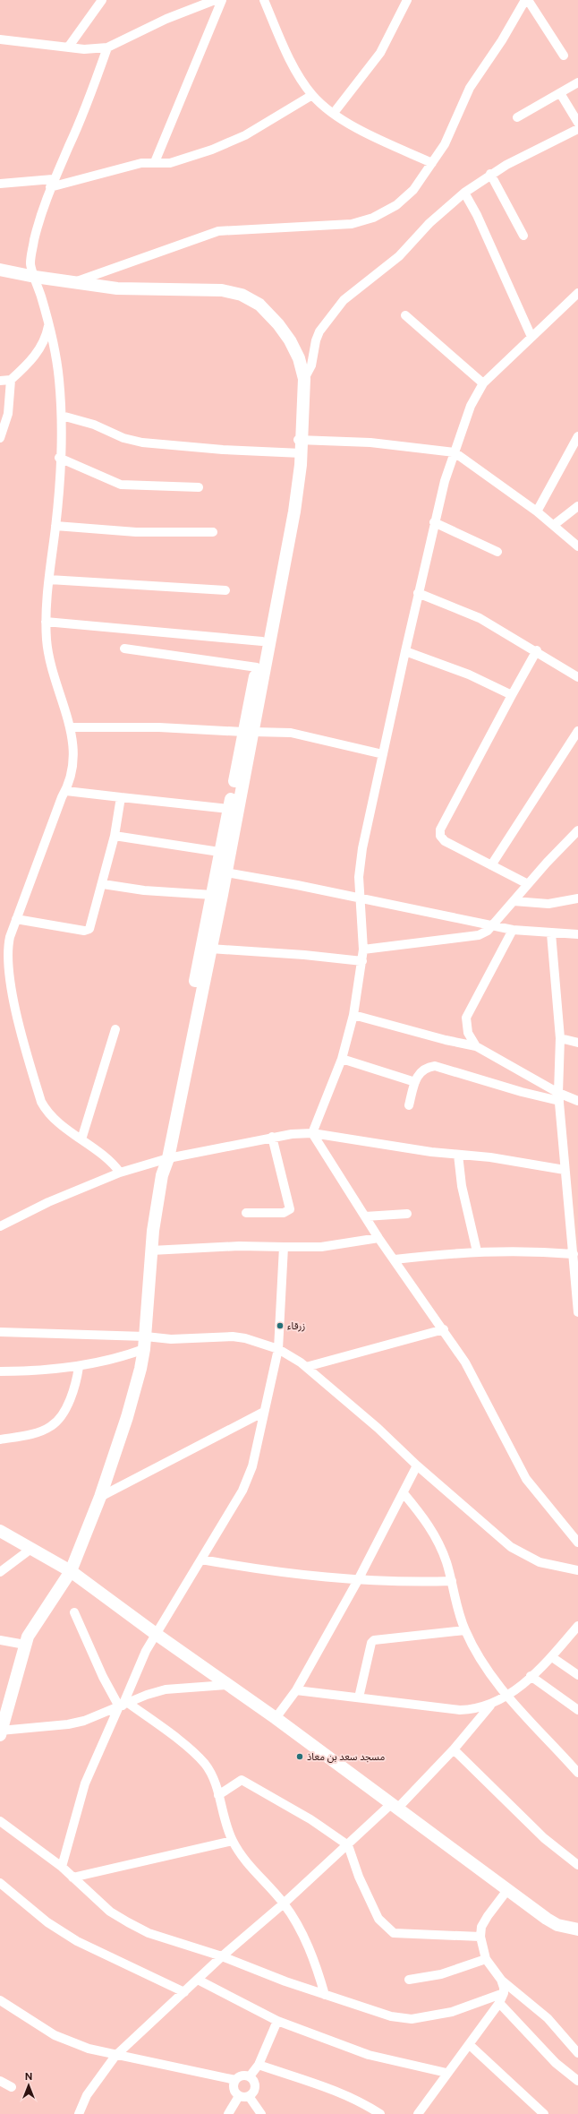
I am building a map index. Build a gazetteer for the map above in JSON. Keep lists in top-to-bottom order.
{
  "places": ["زرقاء", "مسجد سعد بن معاذ"],
  "north": "top"
}
